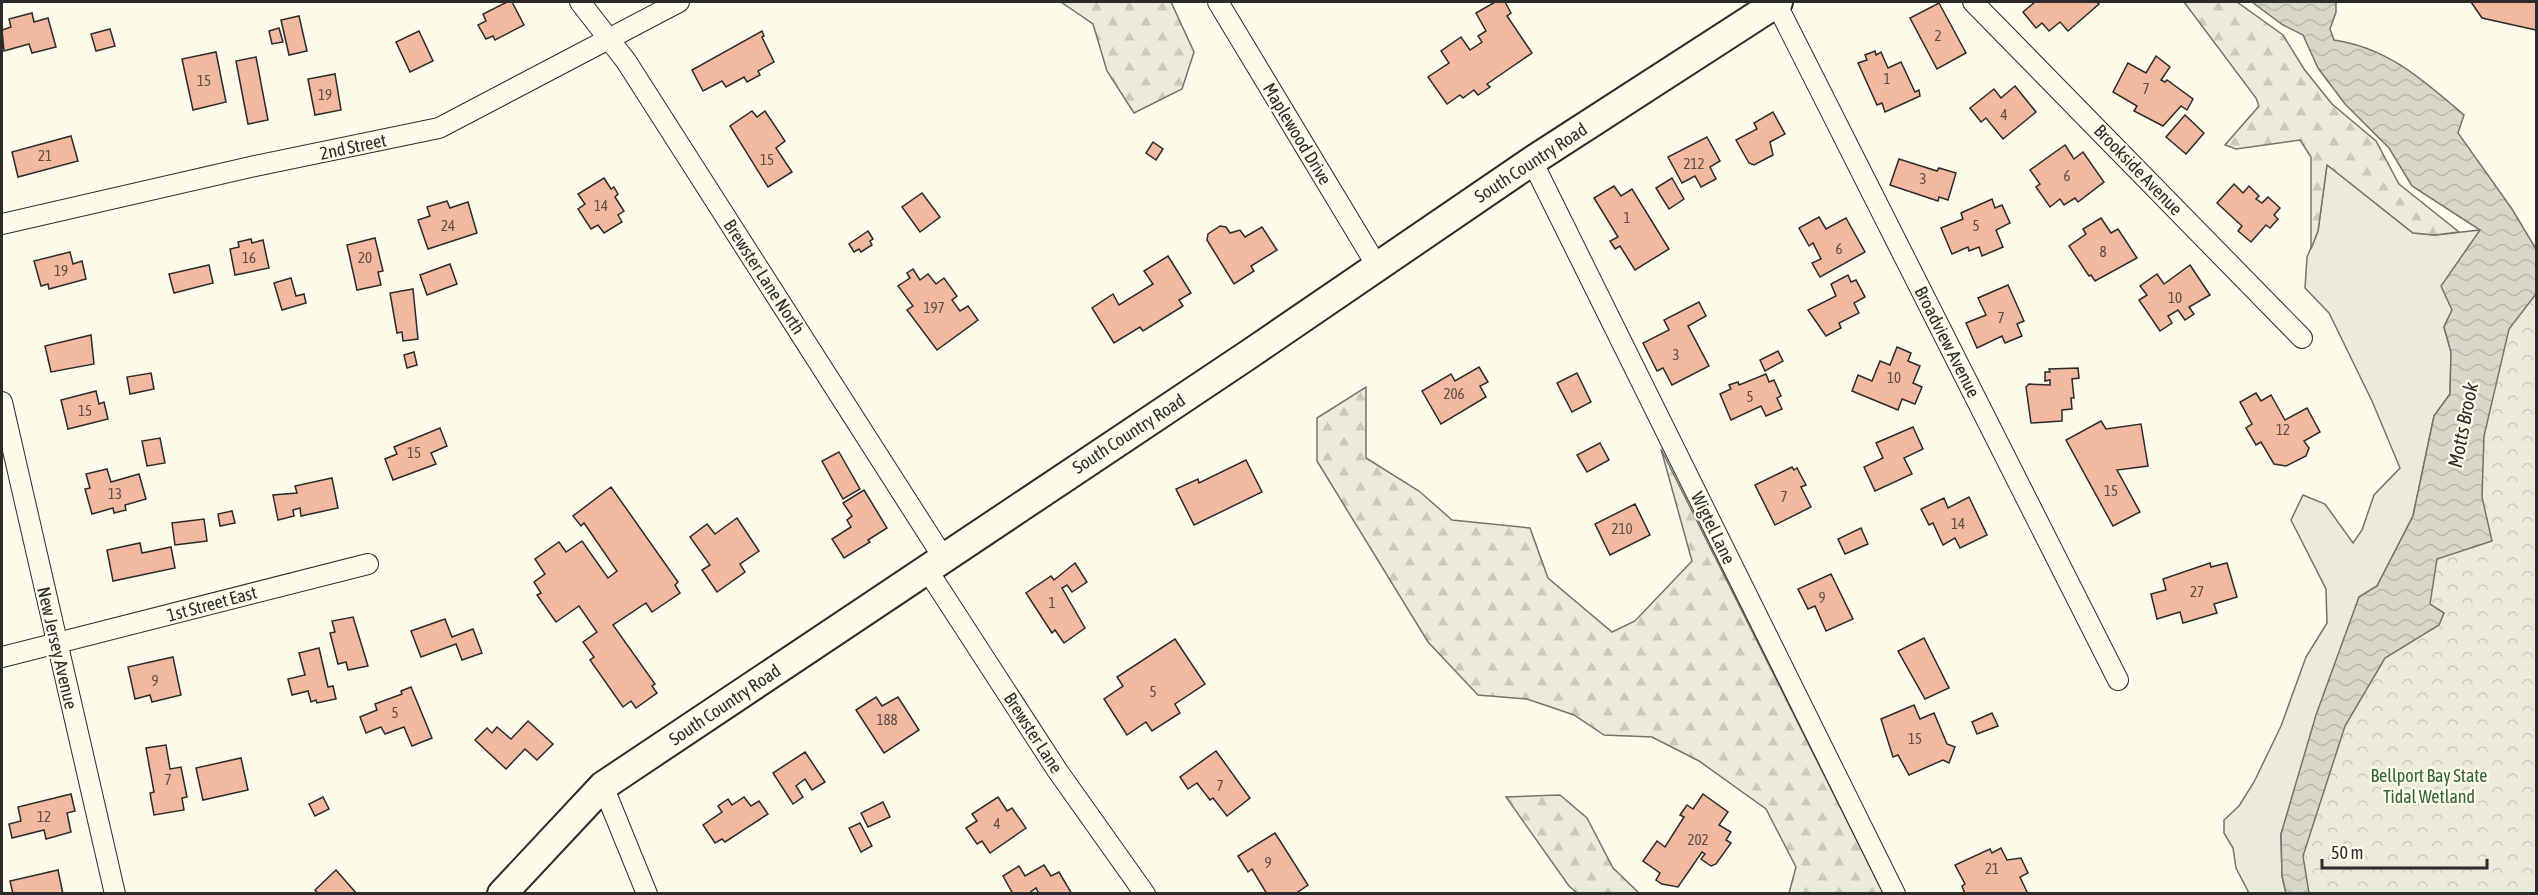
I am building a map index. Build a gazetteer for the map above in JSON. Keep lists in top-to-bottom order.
{
  "streets": {
    "main road": ["South Country Road"],
    "street": [
      "Maplewood Drive",
      "2nd Street",
      "Brookside Avenue",
      "Brewster Lane North",
      "Broadview Avenue",
      "Wigtel Lane",
      "1st Street East",
      "New Jersey Avenue",
      "Brewster Lane"
    ]
  },
  "crossings": [
    ["Maplewood Drive", "South Country Road"],
    ["2nd Street", "Brewster Lane North"],
    ["South Country Road", "Brewster Lane North"],
    ["South Country Road", "Broadview Avenue"],
    ["South Country Road", "Wigtel Lane"],
    ["South Country Road", "Brewster Lane"],
    ["Brewster Lane North", "Brewster Lane"],
    ["1st Street East", "New Jersey Avenue"]
  ],
  "water": ["Motts Brook"],
  "parks": ["Bellport Bay State Tidal Wetland"],
  "house_numbers": [
    "2",
    "1",
    "15",
    "7",
    "19",
    "4",
    "21",
    "15",
    "212",
    "6",
    "3",
    "14",
    "1",
    "24",
    "5",
    "6",
    "8",
    "16",
    "20",
    "19",
    "10",
    "197",
    "7",
    "3",
    "10",
    "206",
    "5",
    "15",
    "12",
    "15",
    "15",
    "13",
    "7",
    "14",
    "210",
    "27",
    "9",
    "1",
    "9",
    "5",
    "5",
    "188",
    "15",
    "7",
    "7",
    "12",
    "4",
    "202",
    "9",
    "21"
  ],
  "scale_bar": "50 m"
}
